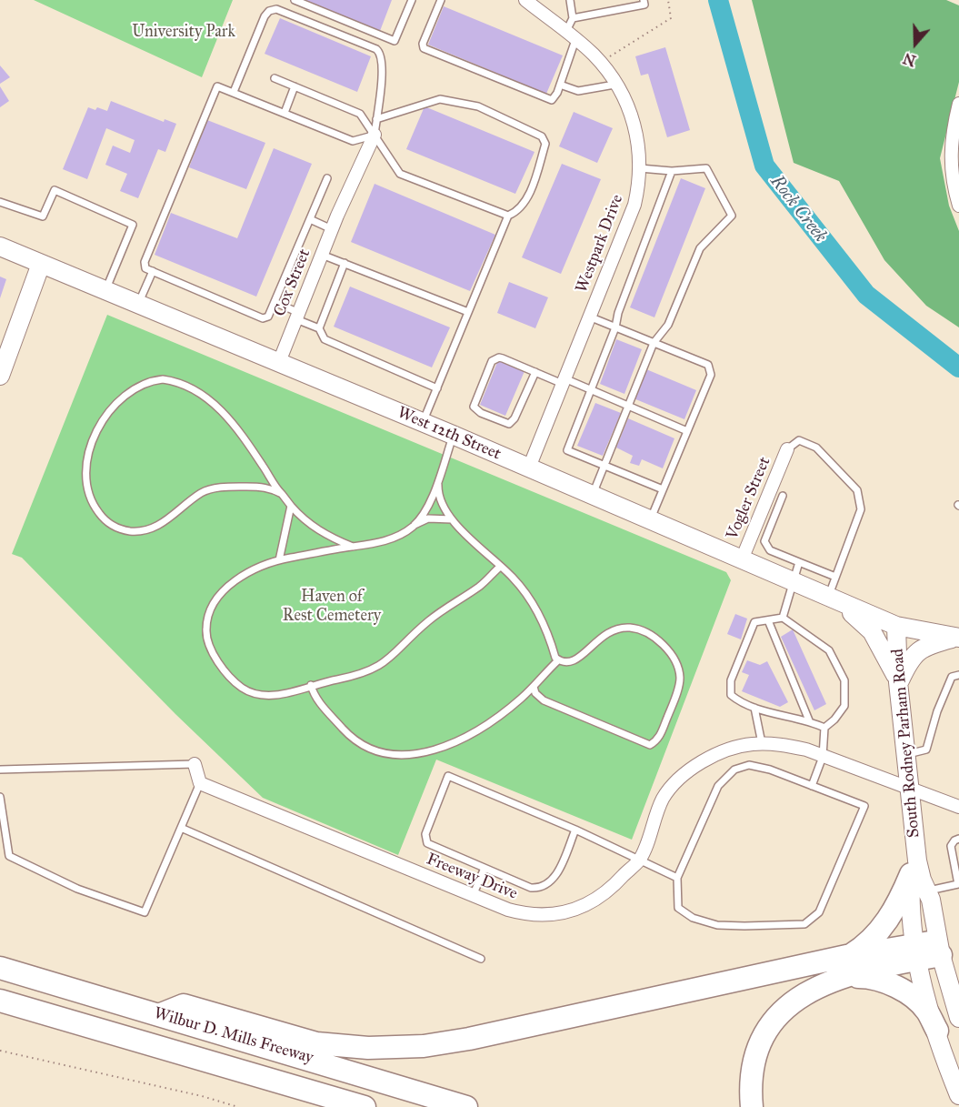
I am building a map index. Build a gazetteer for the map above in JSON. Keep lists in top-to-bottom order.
{
  "streets": {
    "highway": ["Wilbur D. Mills Freeway"],
    "main road": ["West 12th Street", "South Rodney Parham Road"],
    "street": [
      "Westpark Drive",
      "Cox Street",
      "Vogler Street",
      "Freeway Drive"
    ]
  },
  "crossings": [
    ["Westpark Drive", "West 12th Street"],
    ["Cox Street", "West 12th Street"],
    ["West 12th Street", "Vogler Street"],
    ["West 12th Street", "South Rodney Parham Road"],
    ["South Rodney Parham Road", "Freeway Drive"]
  ],
  "water": ["Rock Creek"],
  "parks": ["University Park", "Haven of Rest Cemetery"],
  "north": "bottom"
}
